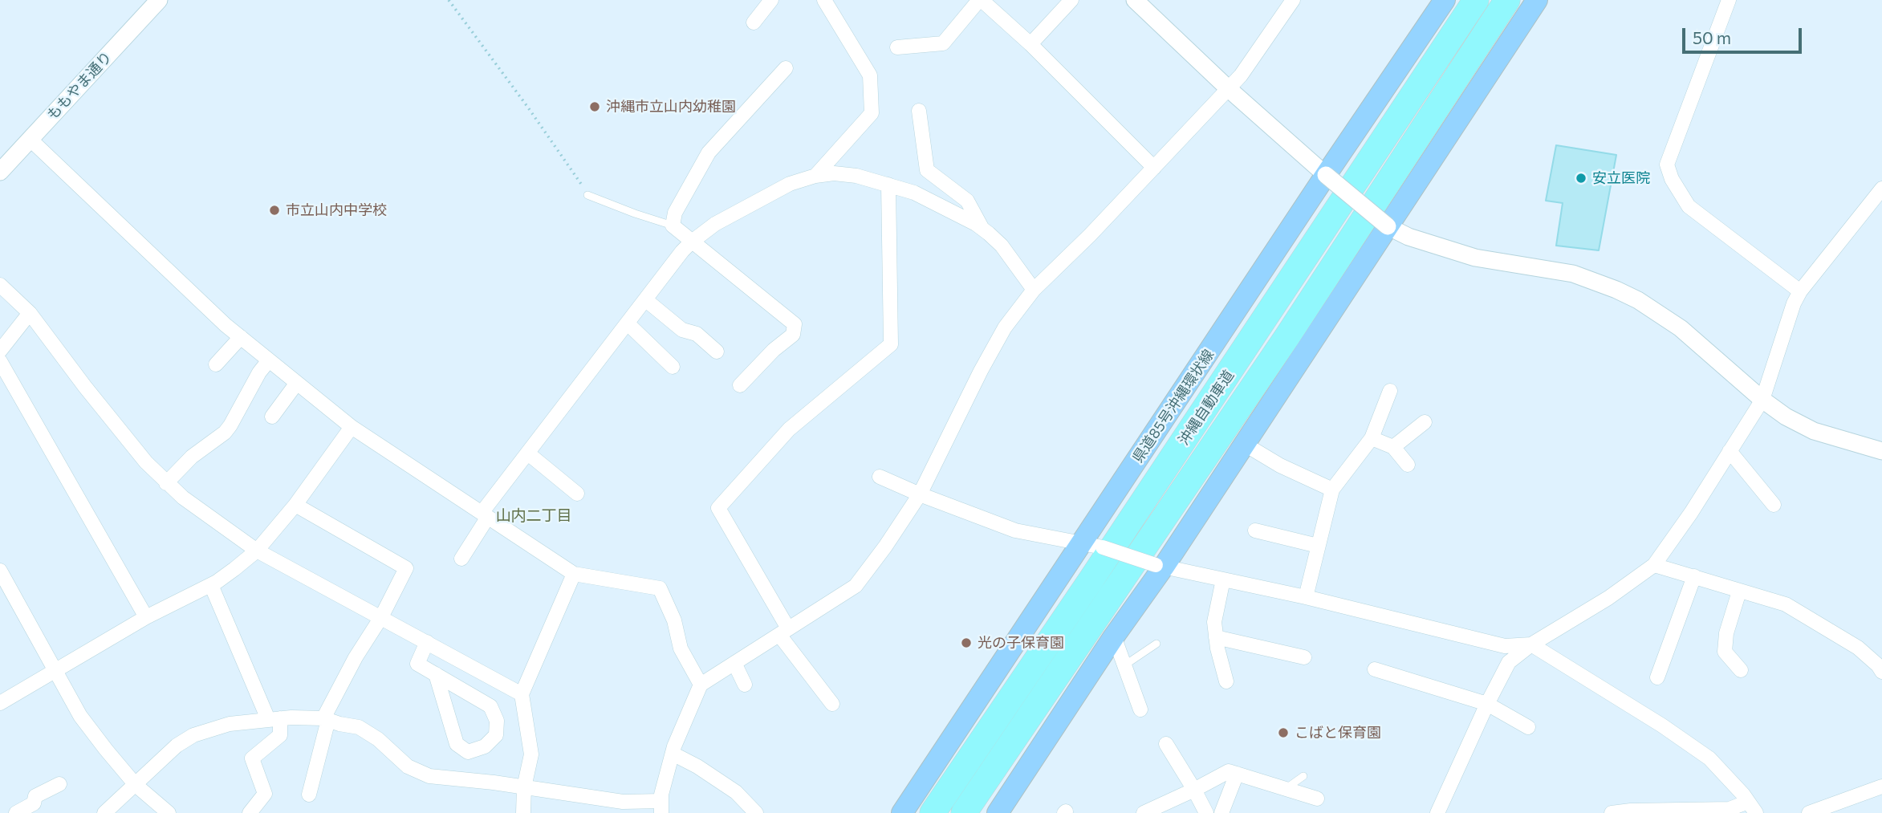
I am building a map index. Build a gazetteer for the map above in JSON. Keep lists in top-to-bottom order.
{
  "streets": {
    "highway": ["沖縄自動車道"],
    "main road": ["県道85号沖縄環状線"],
    "street": ["ももやま通り"]
  },
  "districts": ["山内二丁目"],
  "places": [
    "沖縄市立山内幼稚園",
    "安立医院",
    "市立山内中学校",
    "光の子保育園",
    "こばと保育園"
  ],
  "scale_bar": "50 m"
}
